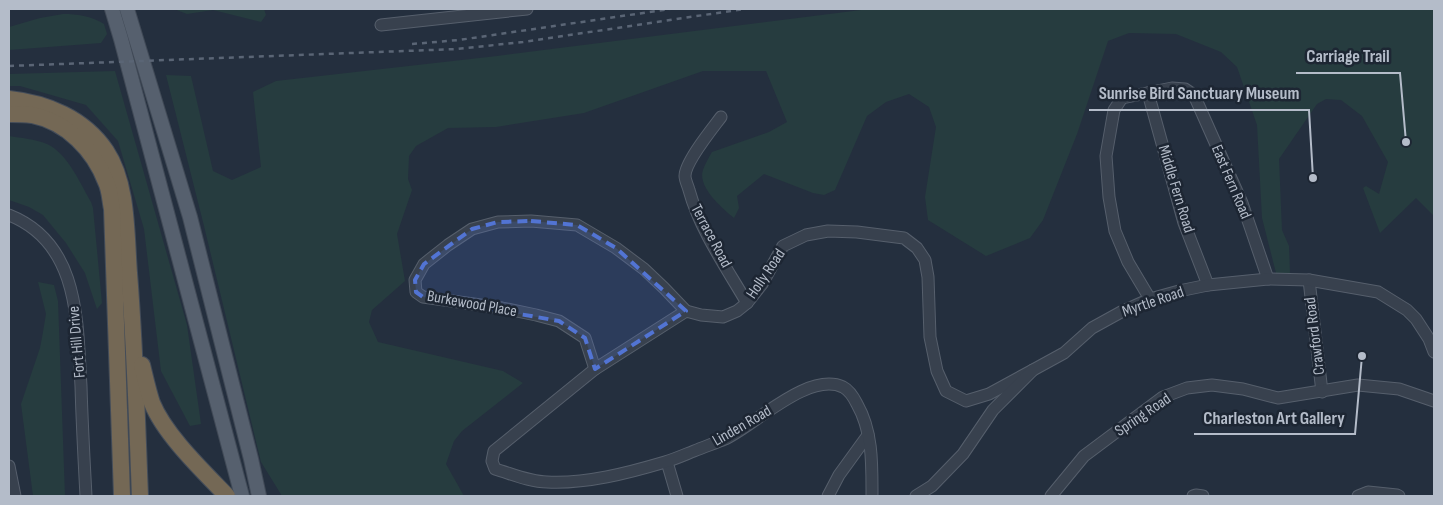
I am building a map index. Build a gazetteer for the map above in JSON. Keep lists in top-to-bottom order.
{
  "streets": {
    "street": [
      "East Fern Road",
      "Middle Fern Road",
      "Terrace Road",
      "Holly Road",
      "Myrtle Road",
      "Burkewood Place",
      "Crawford Road",
      "Fort Hill Drive",
      "Spring Road",
      "Linden Road"
    ]
  },
  "crossings": [
    ["East Fern Road", "Middle Fern Road"],
    ["East Fern Road", "Myrtle Road"],
    ["Middle Fern Road", "Myrtle Road"],
    ["Terrace Road", "Holly Road"],
    ["Holly Road", "Myrtle Road"],
    ["Holly Road", "Burkewood Place"],
    ["Myrtle Road", "Crawford Road"],
    ["Burkewood Place", "Linden Road"],
    ["Crawford Road", "Spring Road"]
  ],
  "places": ["Carriage Trail", "Sunrise Bird Sanctuary Museum", "Charleston Art Gallery"]
}
